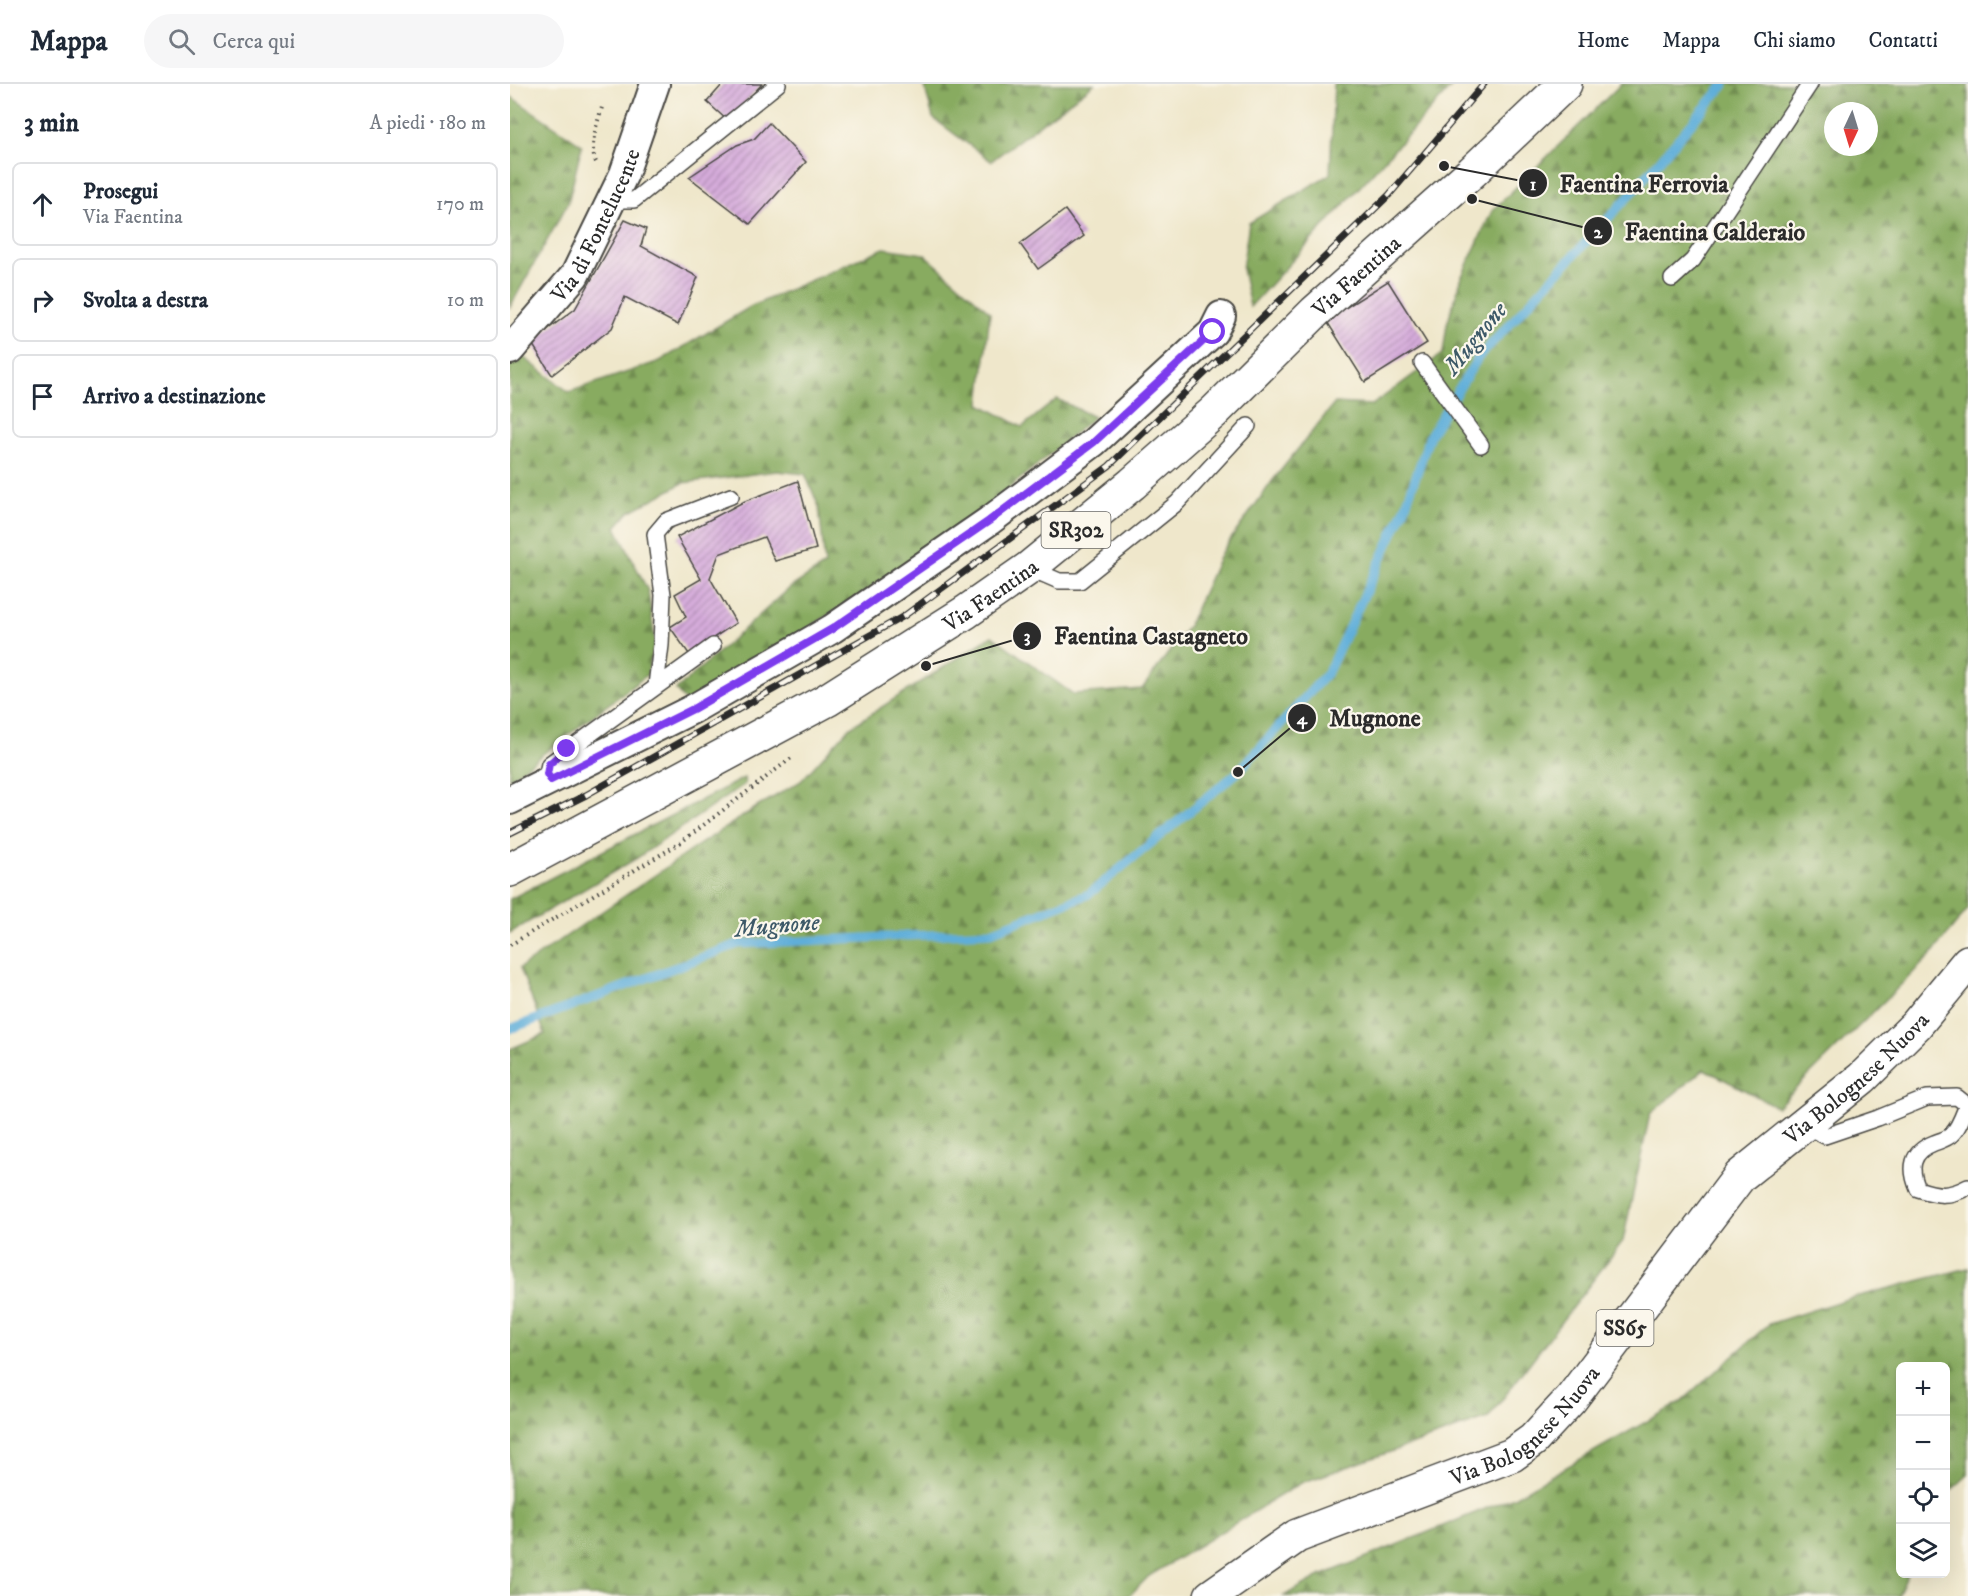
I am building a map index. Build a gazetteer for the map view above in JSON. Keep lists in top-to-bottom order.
{
  "streets": {
    "main road": [
      "Via Faentina",
      "SR302",
      "Via Bolognese Nuova",
      "SS65"
    ],
    "street": ["Via di Fontelucente"]
  },
  "water": ["Mugnone"],
  "places": [
    "Faentina Ferrovia",
    "Faentina Calderaio",
    "Faentina Castagneto",
    "Mugnone"
  ],
  "north": "bottom",
  "page": {
    "header": "Mappa",
    "search": "Cerca qui",
    "nav": [
      "Home",
      "Mappa",
      "Chi siamo",
      "Contatti"
    ],
    "heading": ["3 min", "A piedi · 180 m"],
    "list": [
      ["Prosegui", "Via Faentina", "170 m"],
      ["Svolta a destra", "10 m"],
      "Arrivo a destinazione"
    ],
    "map_buttons": ["+", "−"]
  }
}
